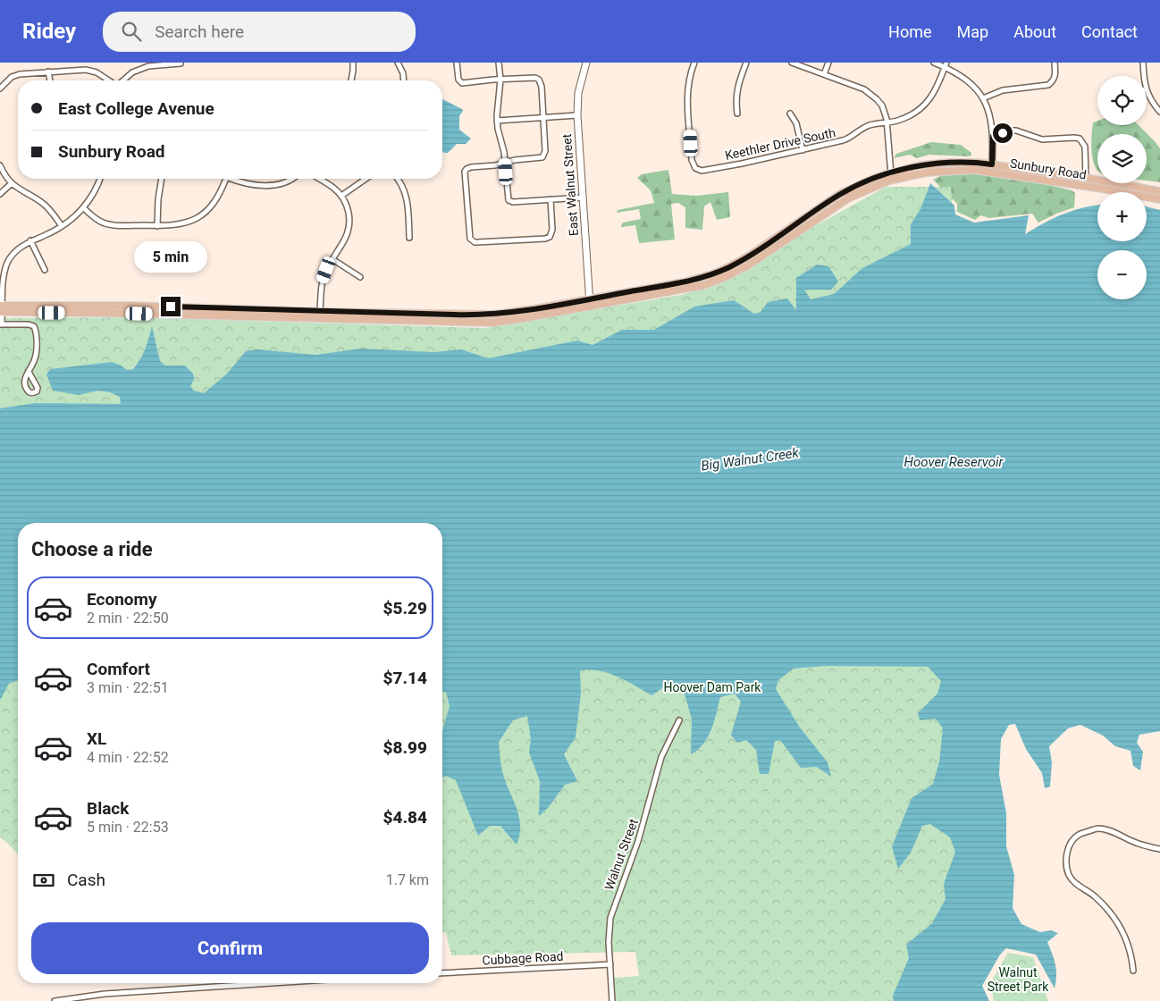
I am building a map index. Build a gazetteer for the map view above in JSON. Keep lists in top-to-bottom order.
{
  "streets": {
    "main road": ["Sunbury Road", "East Walnut Street"],
    "street": ["Keethler Drive South", "Walnut Street", "Cubbage Road"]
  },
  "crossings": [
    ["Sunbury Road", "East Walnut Street"],
    ["Walnut Street", "Cubbage Road"]
  ],
  "water": ["Big Walnut Creek", "Hoover Reservoir"],
  "parks": ["Hoover Dam Park", "Walnut Street Park"],
  "page": {
    "header": "Ridey",
    "search": "Search here",
    "nav": [
      "Home",
      "Map",
      "About",
      "Contact"
    ],
    "map_buttons": ["+", "−"],
    "banner": ["East College Avenue", "Sunbury Road"],
    "bubble": "5 min",
    "heading": "Choose a ride",
    "list": [
      {
        "name": "Economy",
        "note": "2 min · 22:50",
        "value": "$5.29"
      },
      {
        "name": "Comfort",
        "note": "3 min · 22:51",
        "value": "$7.14"
      },
      {
        "name": "XL",
        "note": "4 min · 22:52",
        "value": "$8.99"
      },
      {
        "name": "Black",
        "note": "5 min · 22:53",
        "value": "$4.84"
      }
    ],
    "pay": ["Cash", "1.7 km"],
    "buttons": "Confirm"
  }
}
